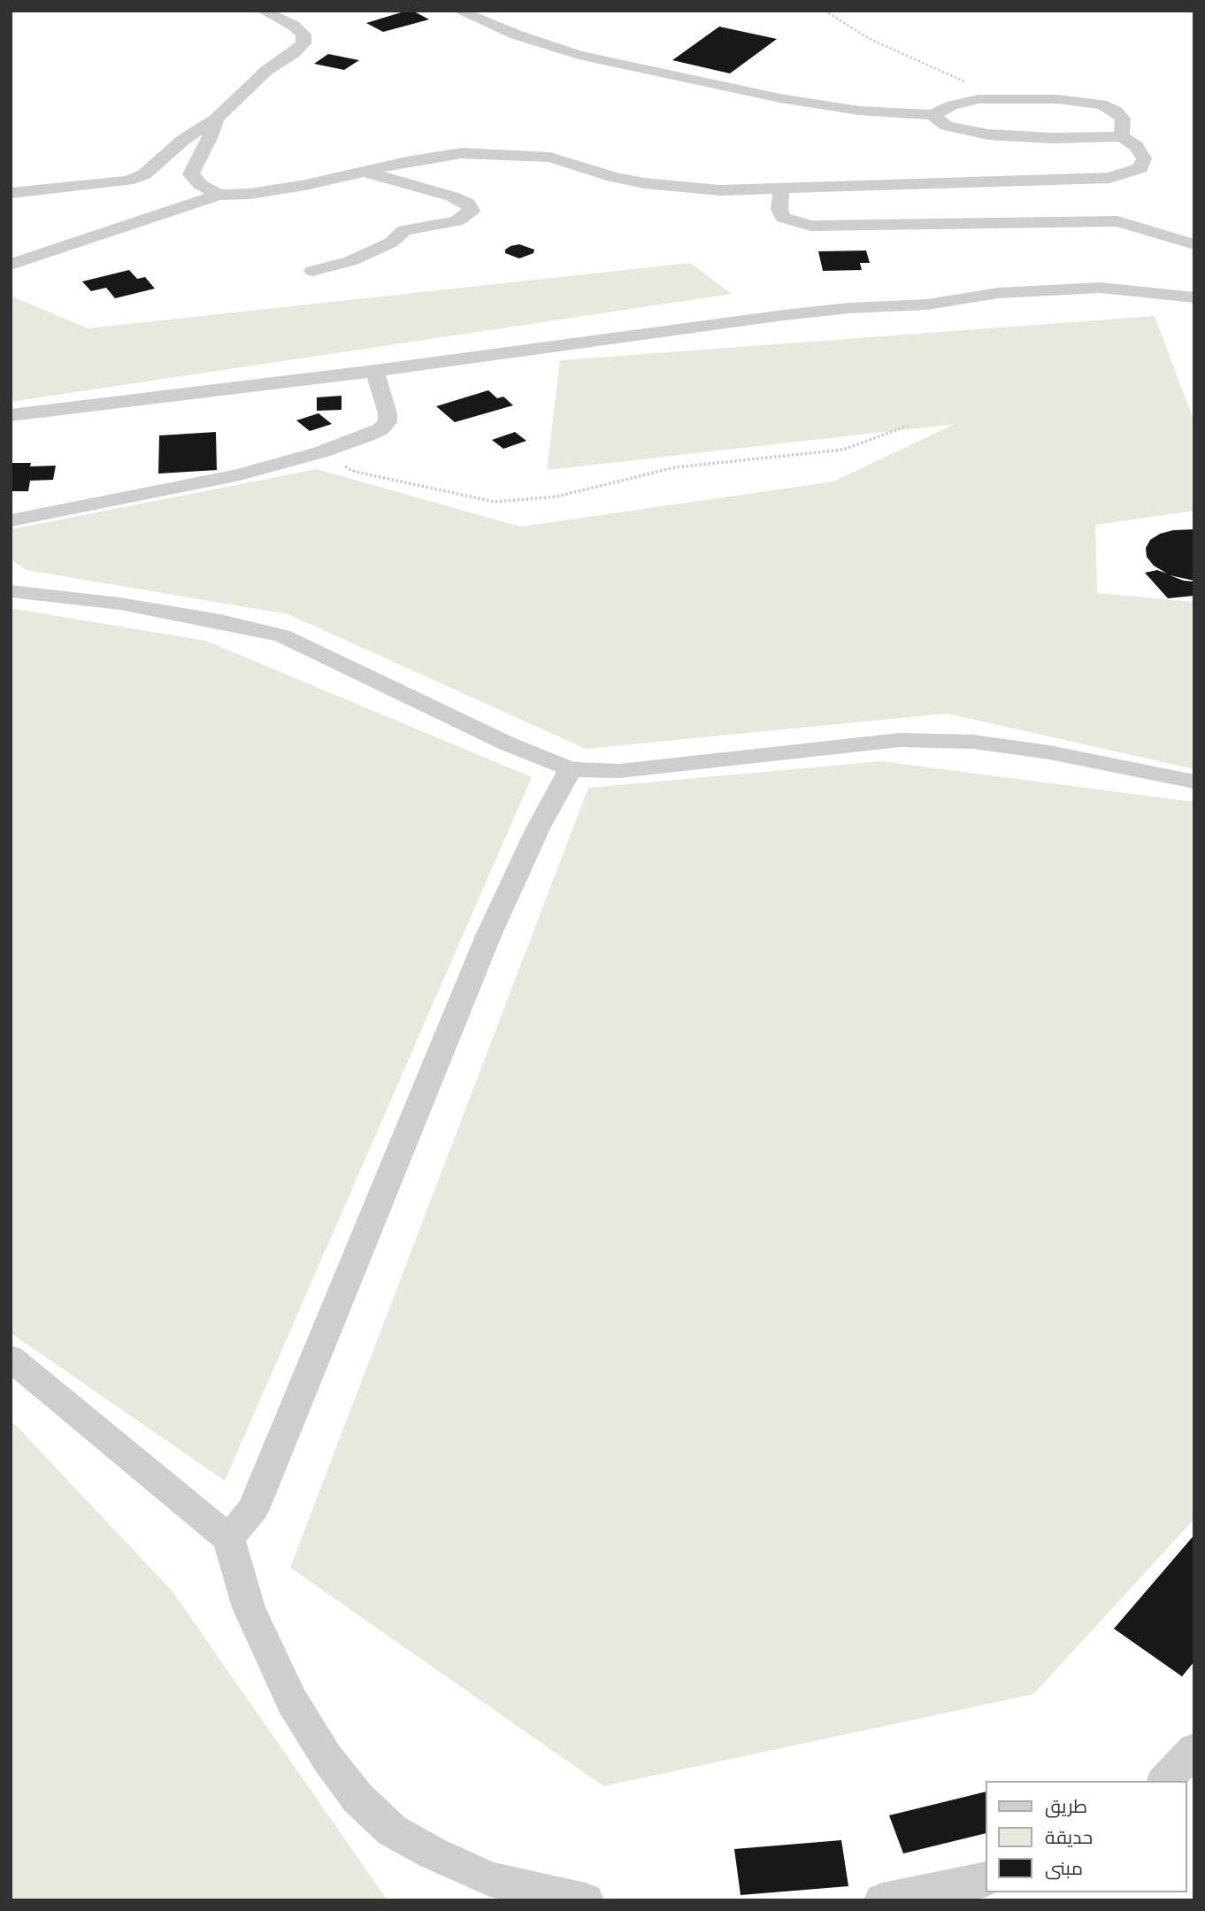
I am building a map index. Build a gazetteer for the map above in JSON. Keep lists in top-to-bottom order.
{
  "legend": ["طريق", "حديقة", "مبنى"]
}
